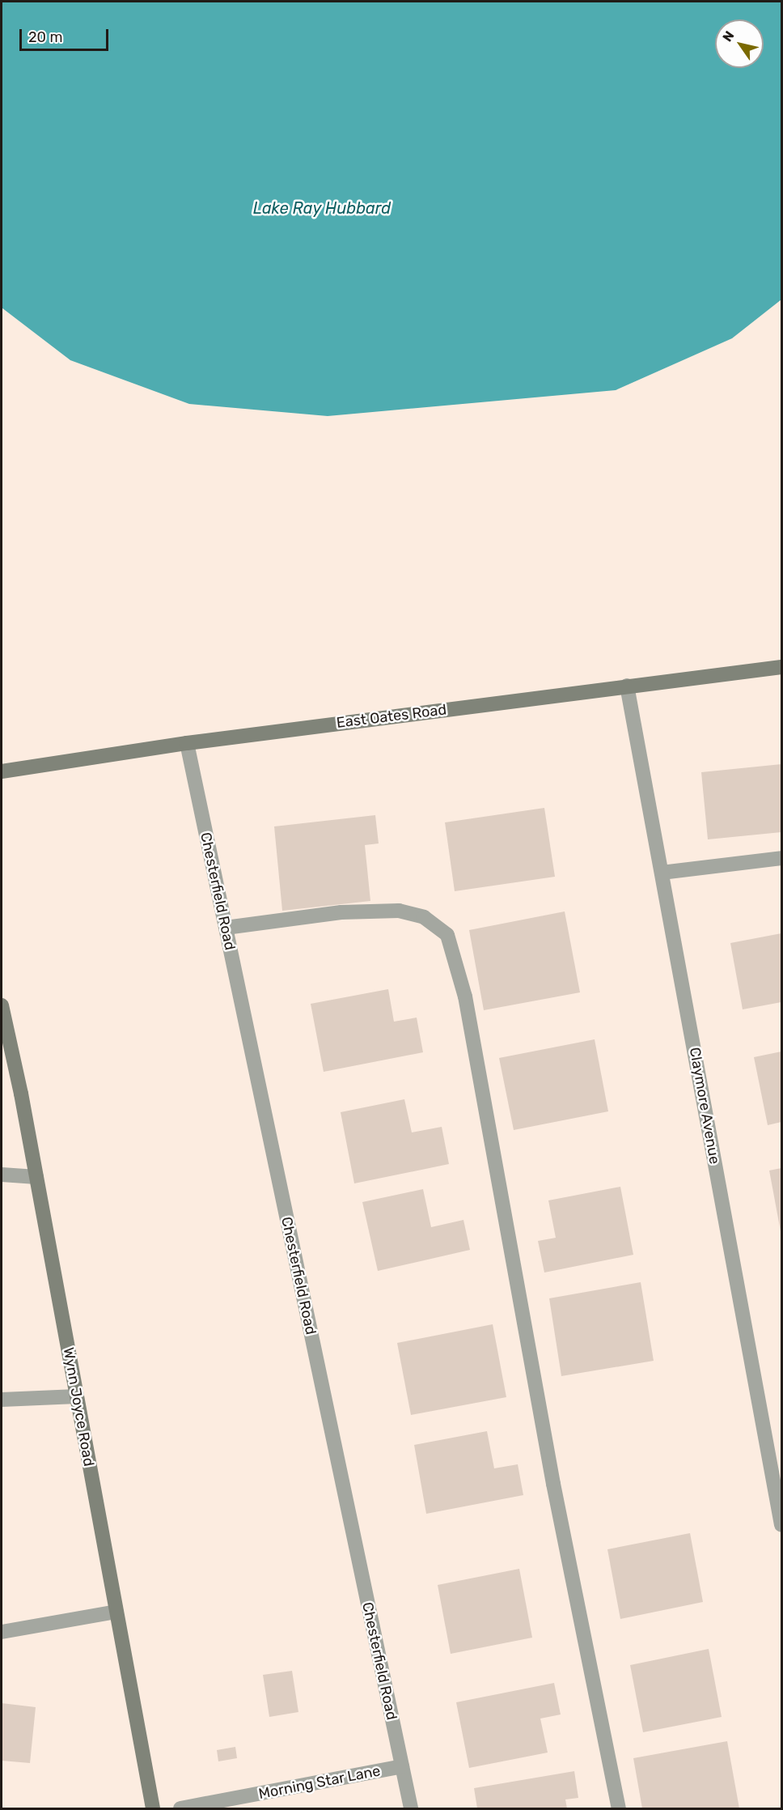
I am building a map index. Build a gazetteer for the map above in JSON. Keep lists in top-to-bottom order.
{
  "streets": {
    "street": [
      "East Oates Road",
      "Chesterfield Road",
      "Claymore Avenue",
      "Wynn Joyce Road",
      "Morning Star Lane"
    ]
  },
  "crossings": [
    ["East Oates Road", "Chesterfield Road"],
    ["East Oates Road", "Claymore Avenue"],
    ["Chesterfield Road", "Morning Star Lane"]
  ],
  "water": ["Lake Ray Hubbard"],
  "scale_bar": "20 m",
  "north": "top left"
}
